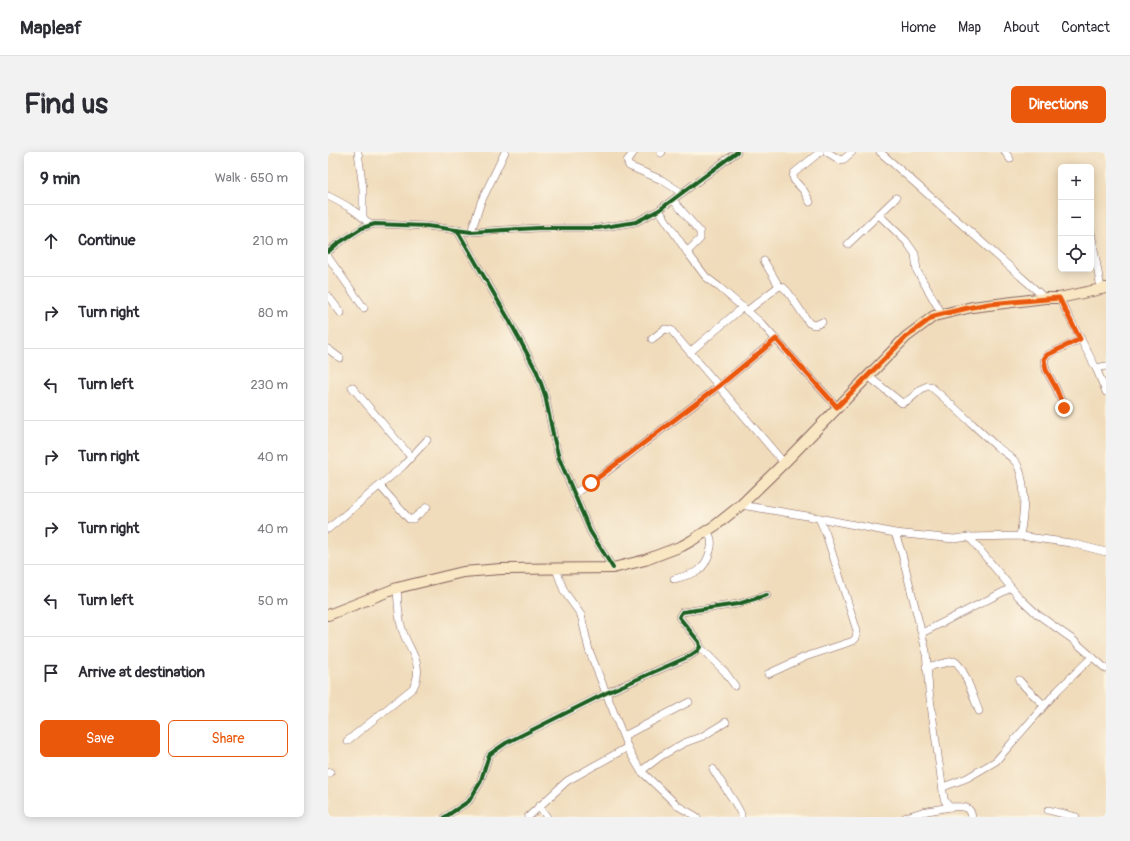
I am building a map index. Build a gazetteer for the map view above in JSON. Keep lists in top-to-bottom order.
{
  "page": {
    "header": "Mapleaf",
    "nav": [
      "Home",
      "Map",
      "About",
      "Contact"
    ],
    "buttons": [
      "Directions",
      ["Save", "Share"]
    ],
    "title": "Find us",
    "heading": ["9 min", "Walk · 650 m"],
    "map_buttons": ["+", "−"],
    "list": [
      ["Continue", "210 m"],
      ["Turn right", "80 m"],
      ["Turn left", "230 m"],
      ["Turn right", "40 m"],
      ["Turn right", "40 m"],
      ["Turn left", "50 m"],
      "Arrive at destination"
    ]
  }
}
